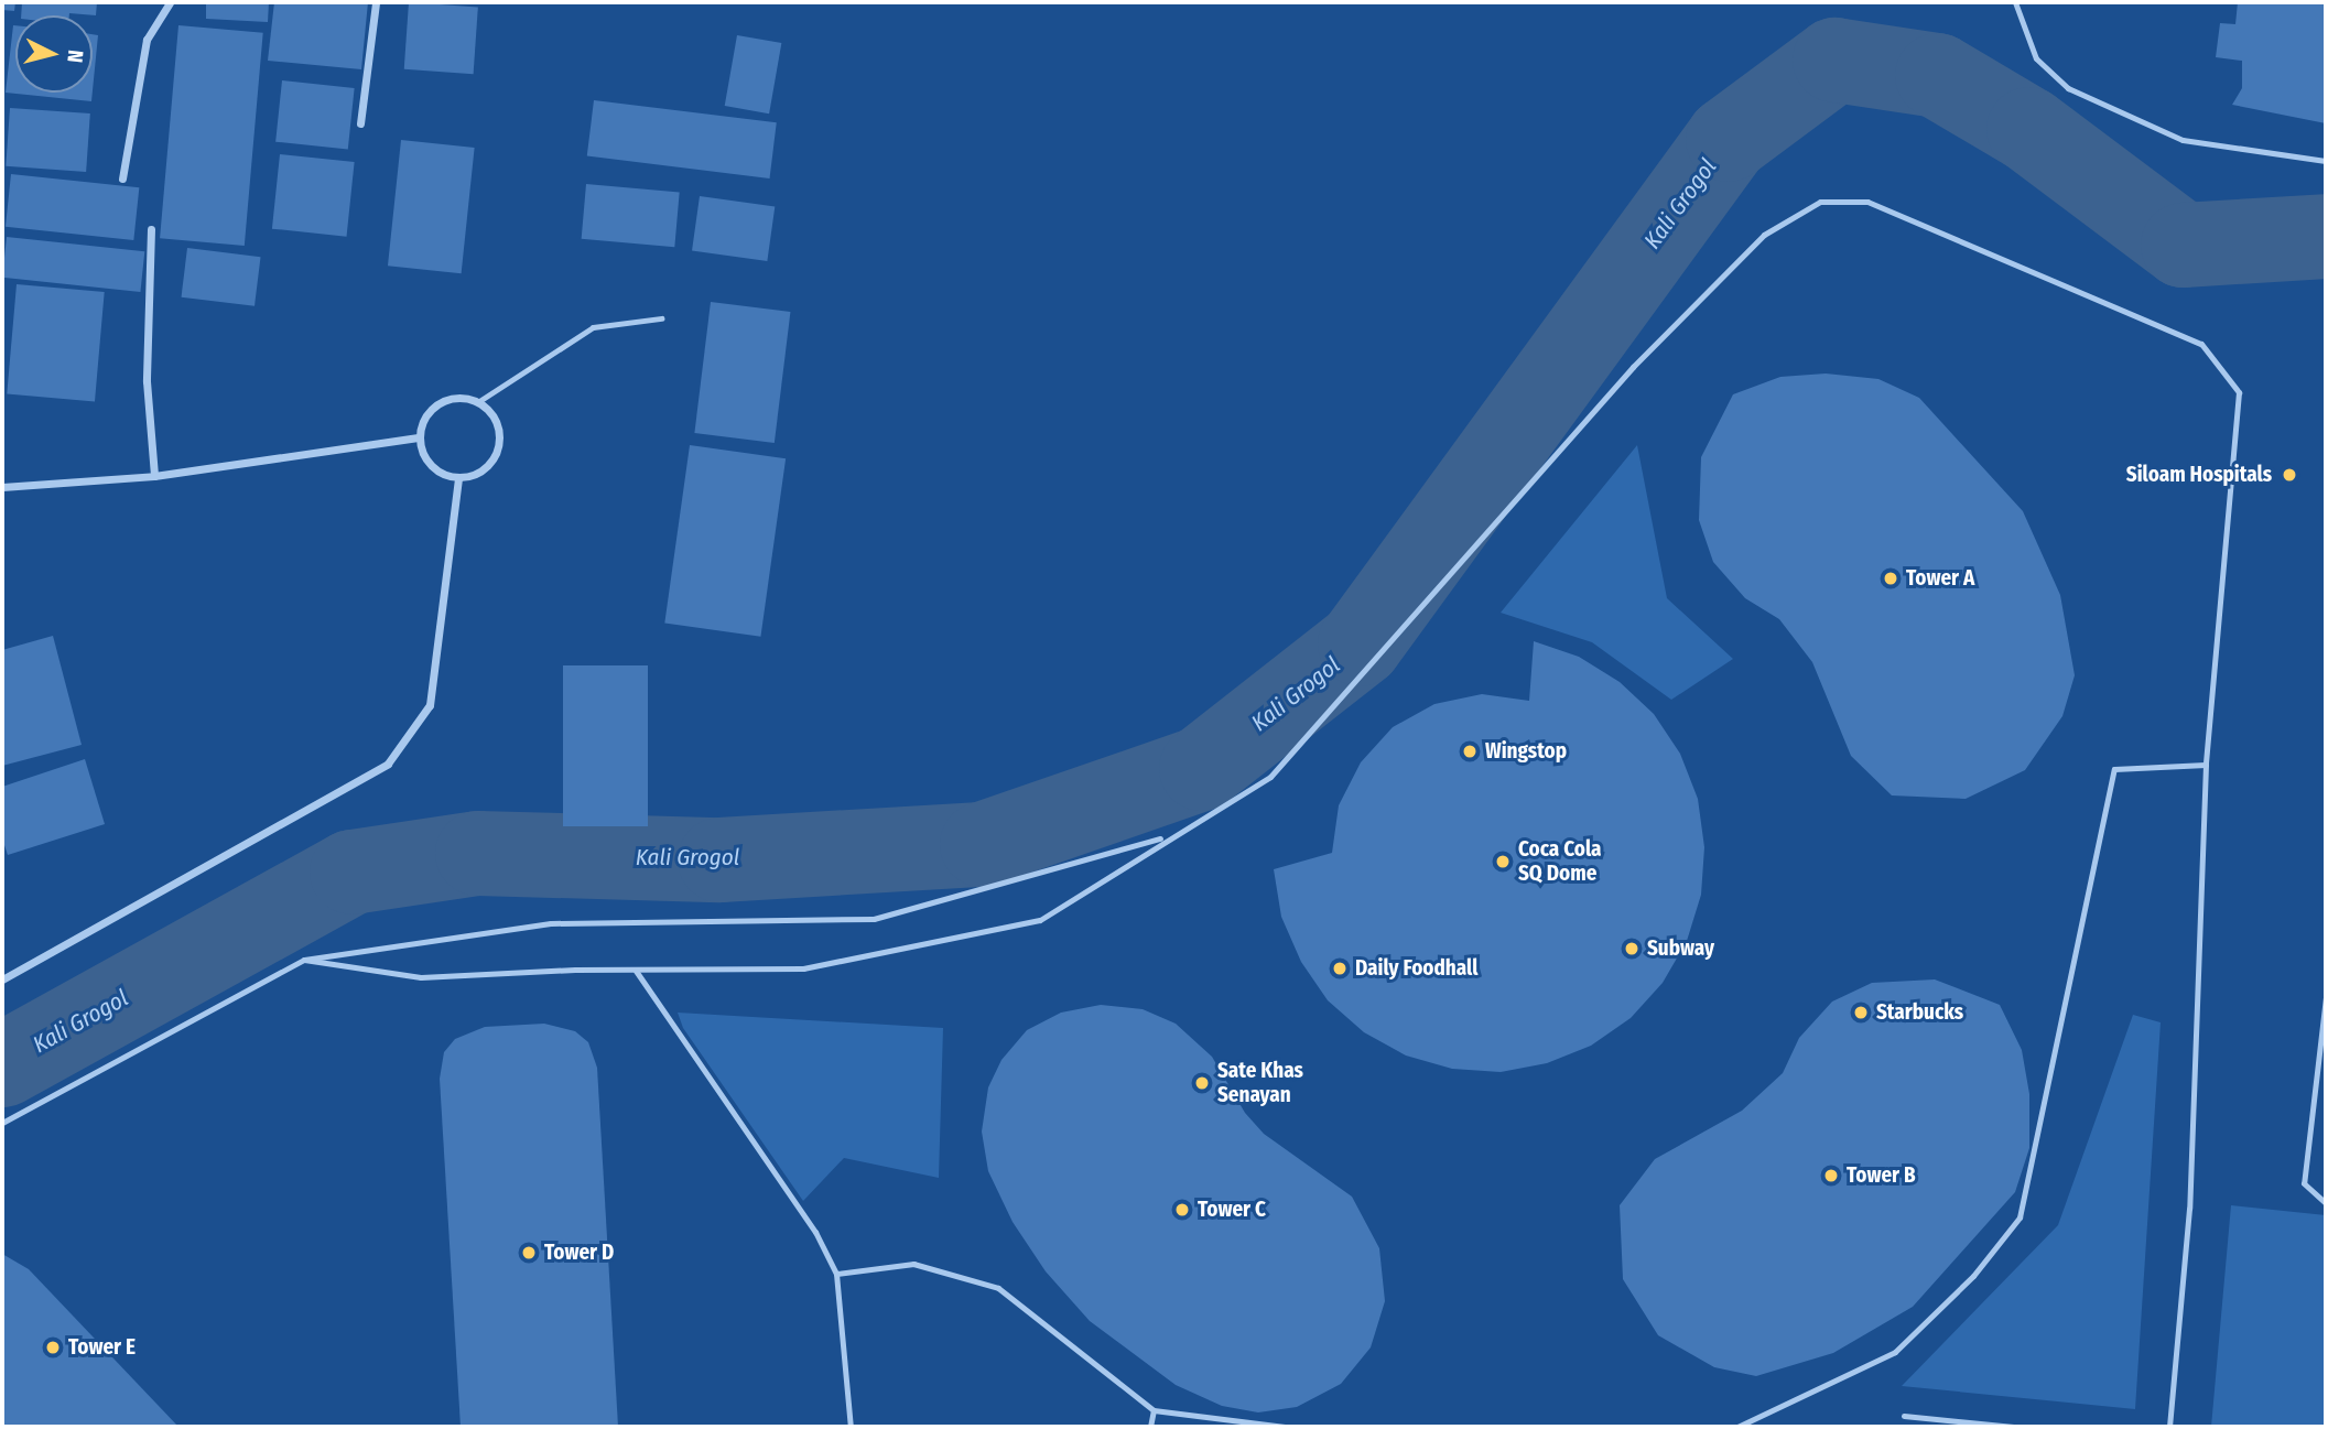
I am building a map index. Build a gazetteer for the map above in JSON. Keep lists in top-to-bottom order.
{
  "water": ["Kali Grogol"],
  "places": [
    "Siloam Hospitals",
    "Tower A",
    "Wingstop",
    "Coca Cola SQ Dome",
    "Subway",
    "Daily Foodhall",
    "Starbucks",
    "Sate Khas Senayan",
    "Tower B",
    "Tower C",
    "Tower D",
    "Tower E"
  ],
  "north": "right"
}
